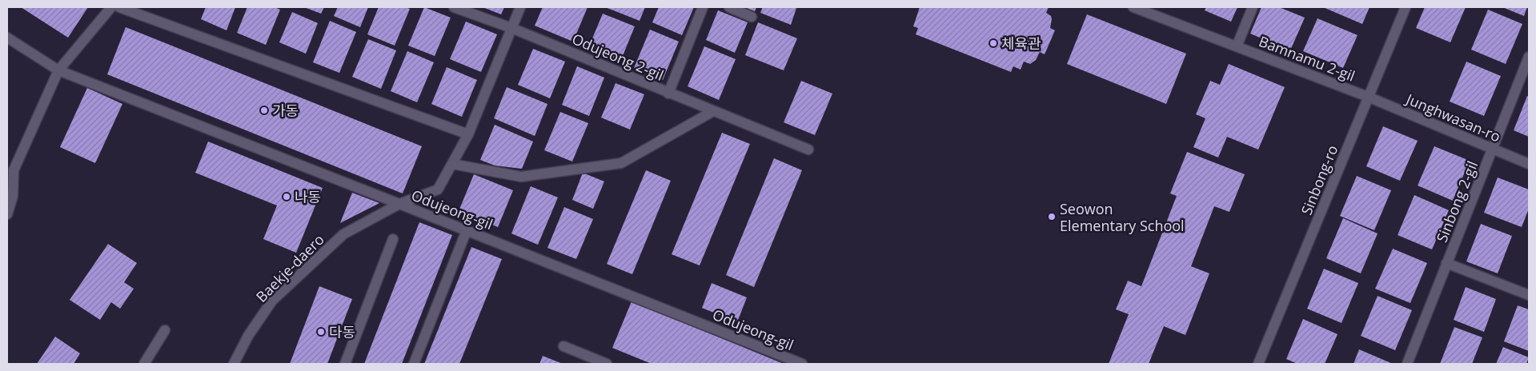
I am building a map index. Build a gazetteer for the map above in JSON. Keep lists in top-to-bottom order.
{
  "streets": {
    "street": [
      "Odujeong 2-gil",
      "Bamnamu 2-gil",
      "Junghwasan-ro",
      "Sinbong-ro",
      "Sinbong 2-gil",
      "Odujeong-gil",
      "Baekje-daero"
    ]
  },
  "crossings": [
    ["Bamnamu 2-gil", "Junghwasan-ro"],
    ["Bamnamu 2-gil", "Sinbong-ro"],
    ["Junghwasan-ro", "Sinbong-ro"],
    ["Junghwasan-ro", "Sinbong 2-gil"],
    ["Odujeong-gil", "Baekje-daero"]
  ],
  "places": [
    "체육관",
    "가동",
    "나동",
    "Seowon Elementary School",
    "다동"
  ]
}
